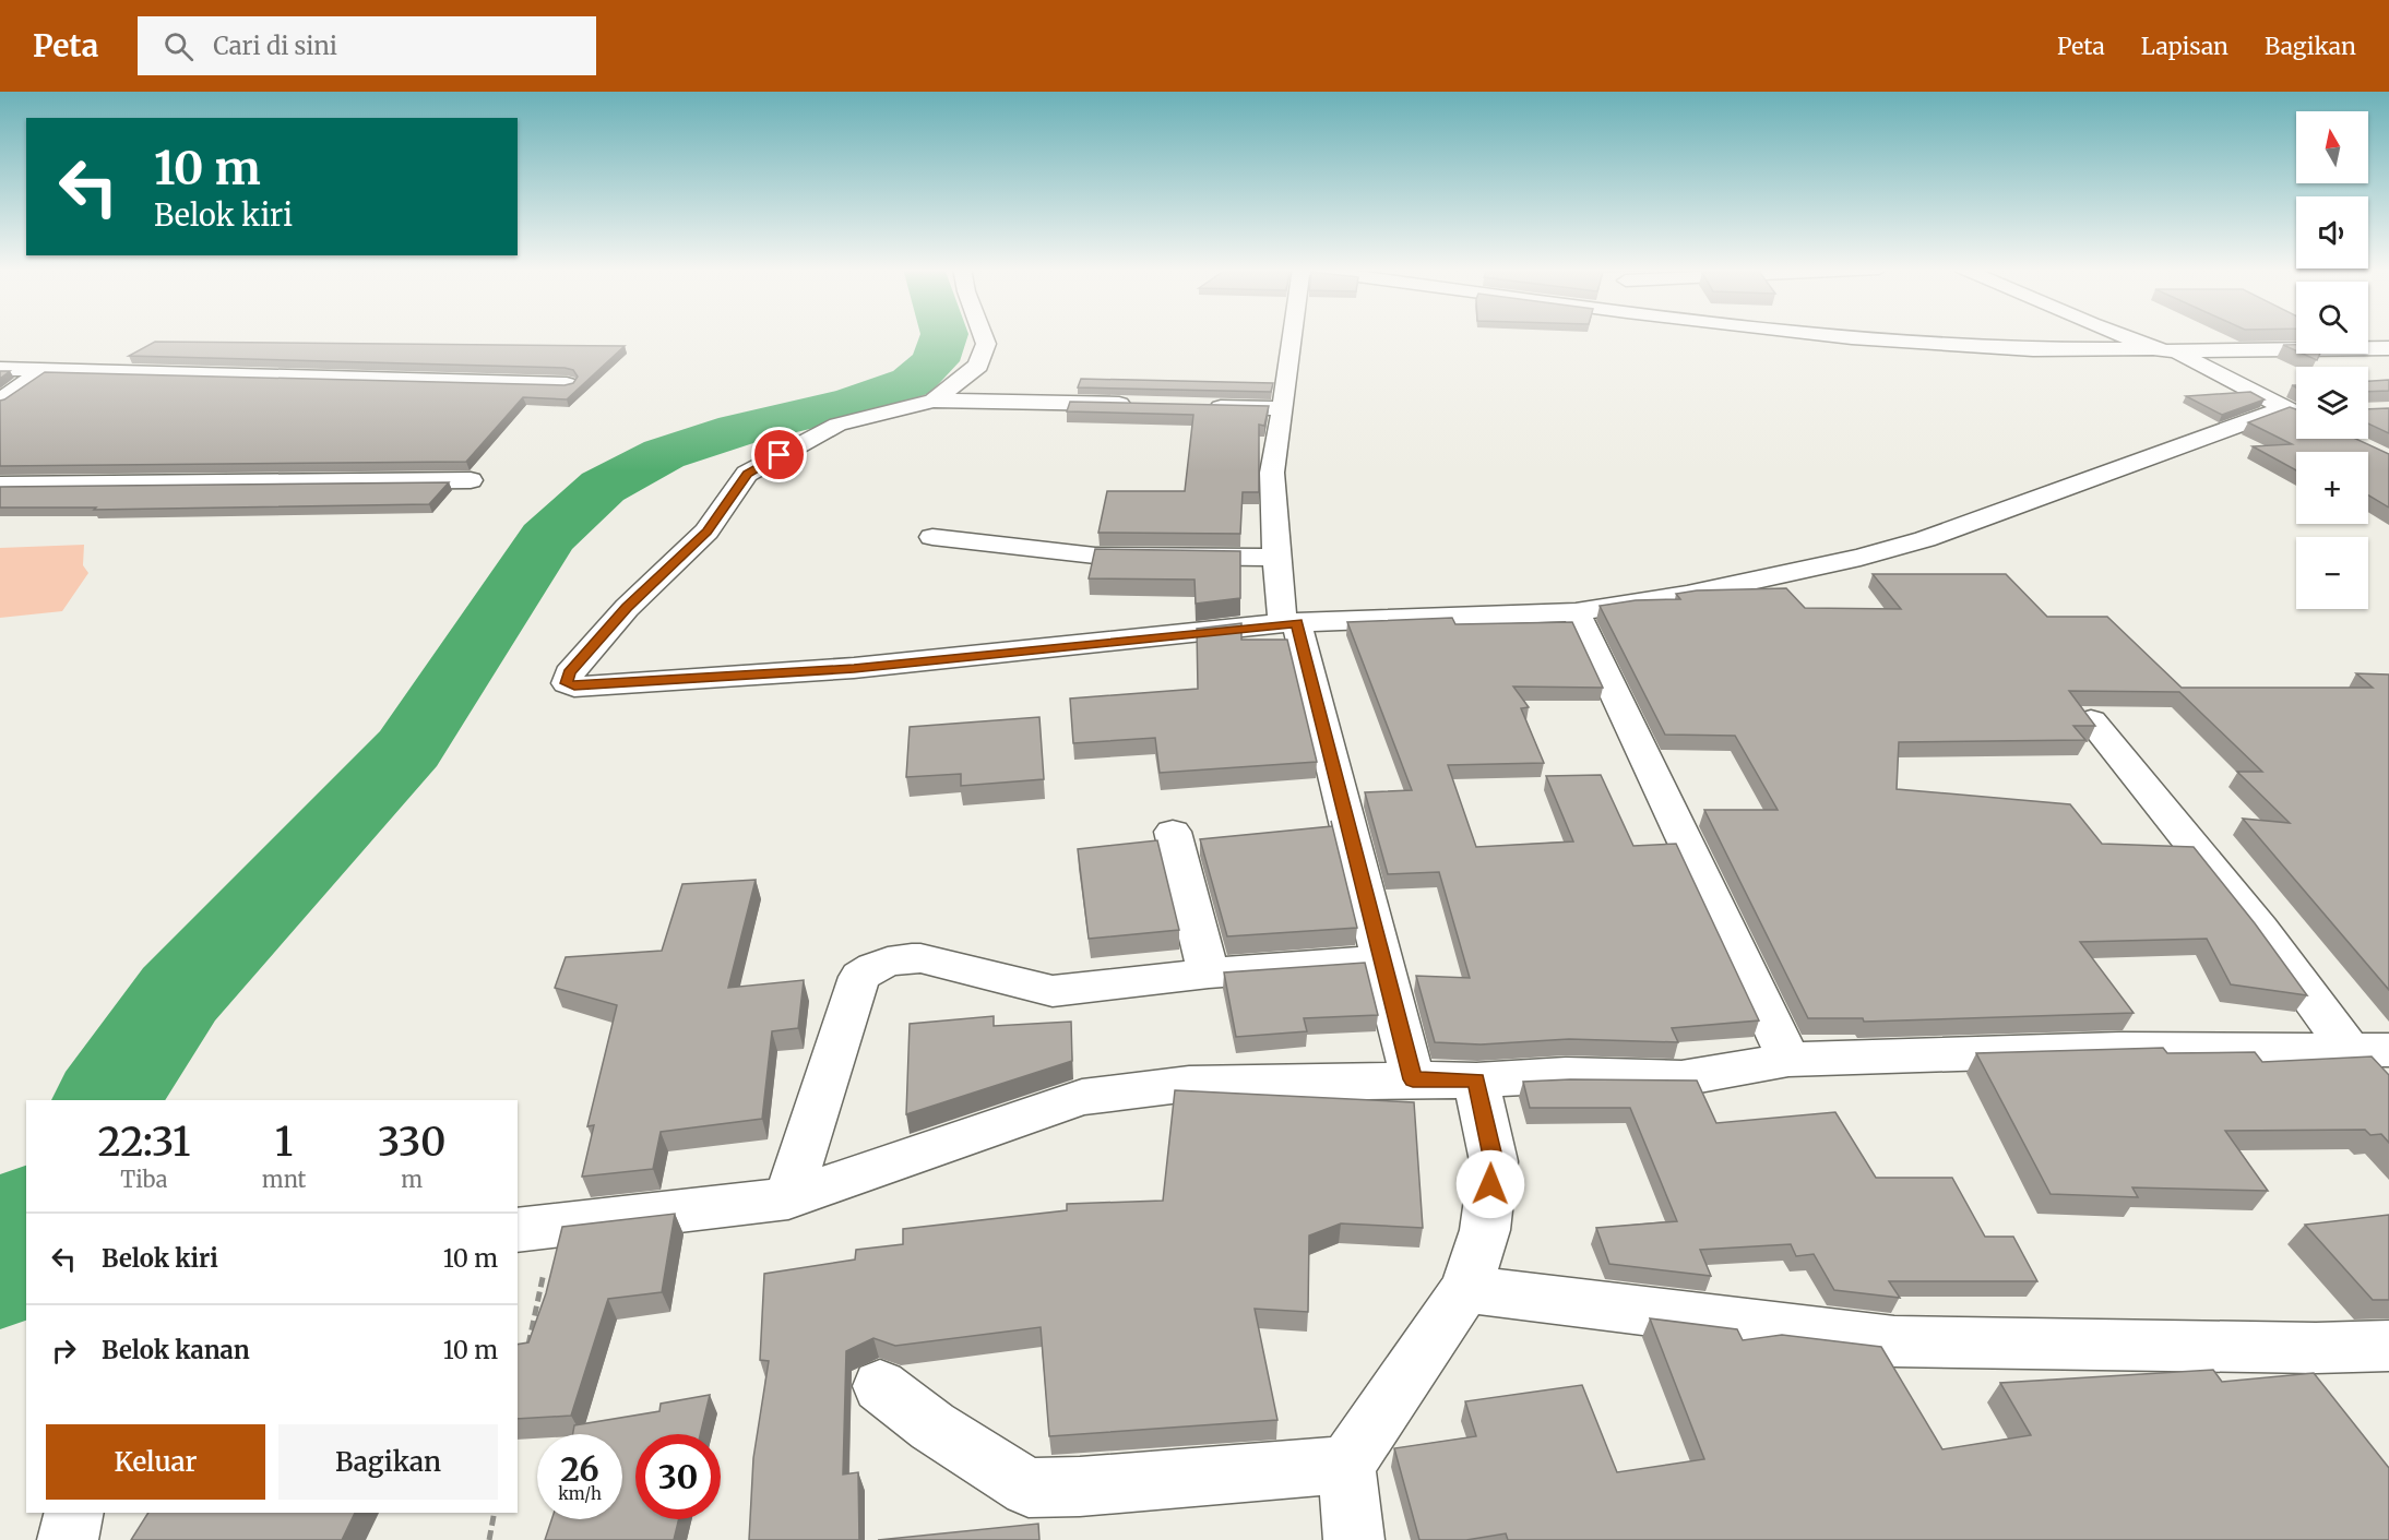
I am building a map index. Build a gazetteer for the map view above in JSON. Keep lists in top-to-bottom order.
{
  "north": "top",
  "page": {
    "header": "Peta",
    "search": "Cari di sini",
    "nav": ["Peta", "Lapisan", "Bagikan"],
    "map_buttons": ["+", "−"],
    "turn": ["10 m", "Belok kiri"],
    "eta": [
      "22:31",
      "Tiba",
      "1",
      "mnt",
      "330",
      "m"
    ],
    "list": [
      {
        "name": "Belok kiri",
        "value": "10 m"
      },
      {
        "name": "Belok kanan",
        "value": "10 m"
      }
    ],
    "buttons": ["Keluar", "Bagikan"],
    "speed": "26 km/h",
    "limit": "30"
  }
}
